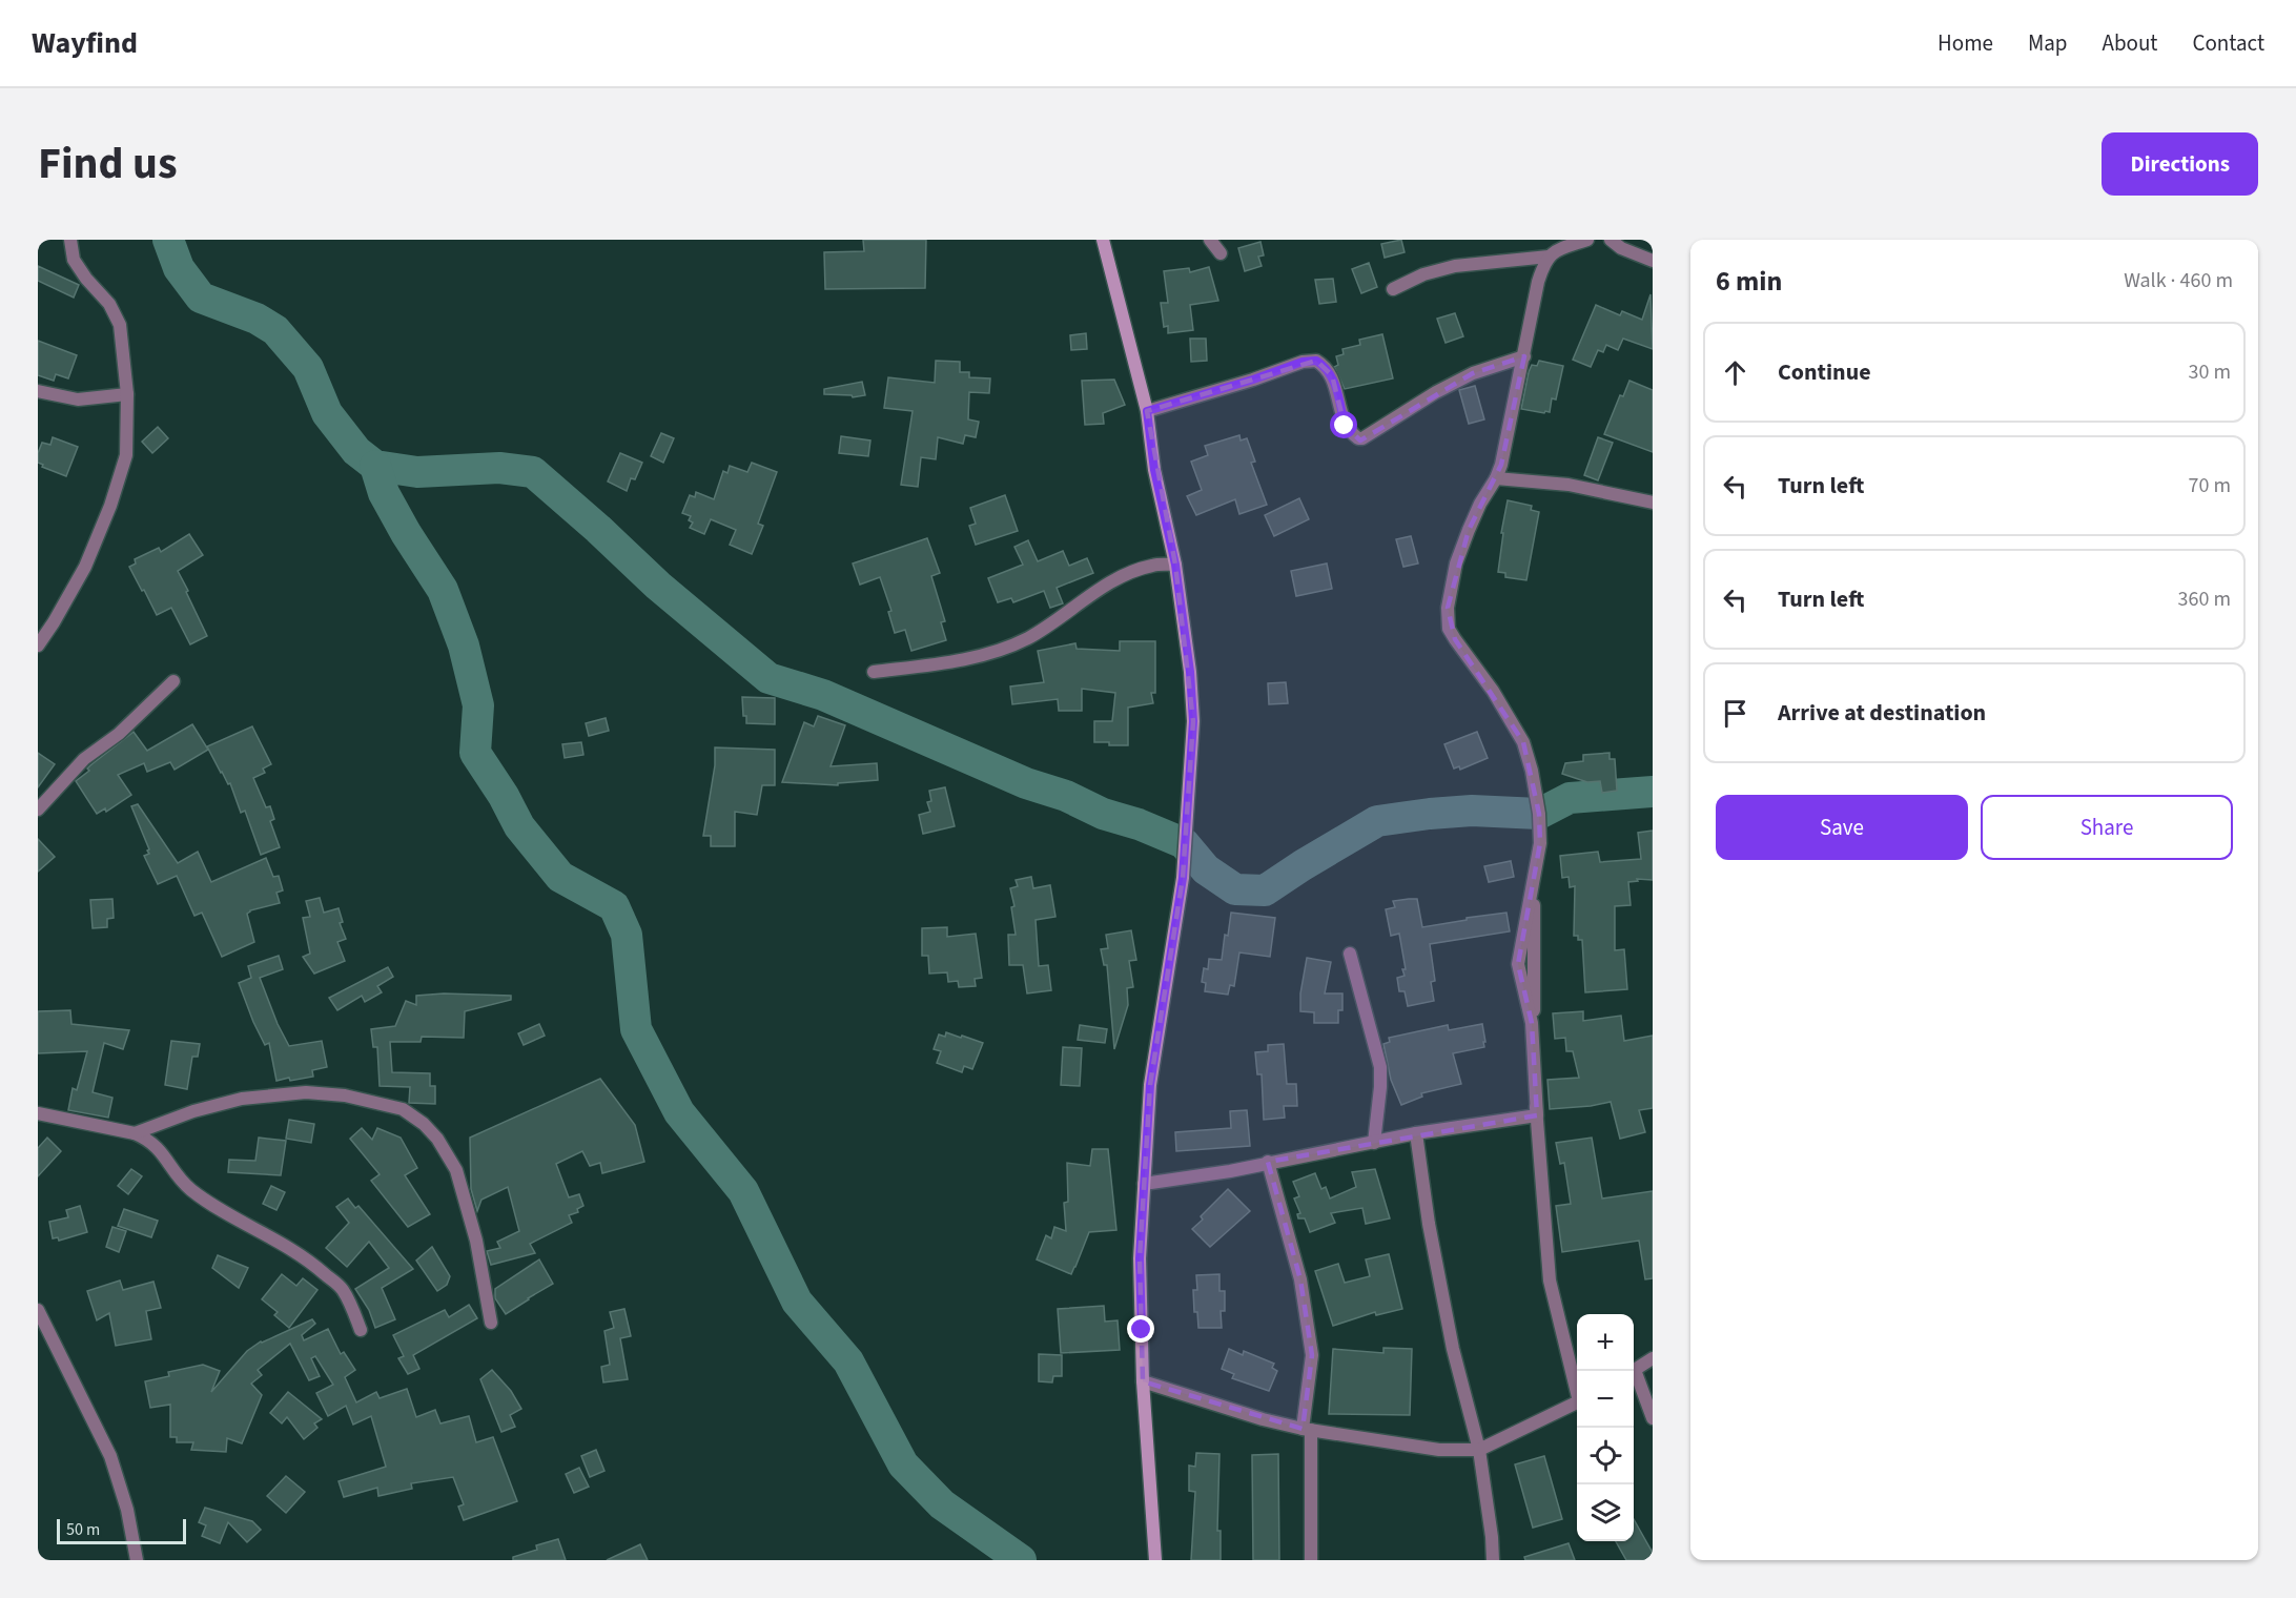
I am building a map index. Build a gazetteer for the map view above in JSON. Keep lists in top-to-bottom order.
{
  "scale_bar": "50 m",
  "page": {
    "header": "Wayfind",
    "nav": [
      "Home",
      "Map",
      "About",
      "Contact"
    ],
    "title": "Find us",
    "buttons": [
      "Directions",
      ["Save", "Share"]
    ],
    "heading": ["6 min", "Walk · 460 m"],
    "list": [
      ["Continue", "30 m"],
      ["Turn left", "70 m"],
      ["Turn left", "360 m"],
      "Arrive at destination"
    ],
    "map_buttons": ["+", "−"],
    "scale": "50 m"
  }
}
